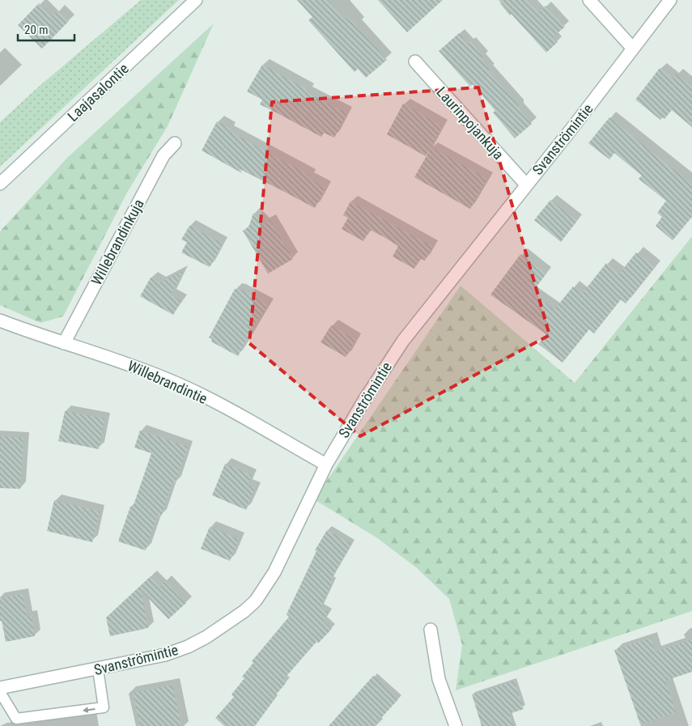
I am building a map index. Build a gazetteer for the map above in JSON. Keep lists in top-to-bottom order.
{
  "streets": {
    "street": [
      "Laajasalontie",
      "Laurinpojankuja",
      "Svanströmintie",
      "Willebrandinkuja",
      "Willebrandintie"
    ]
  },
  "crossings": [
    ["Laurinpojankuja", "Svanströmintie"],
    ["Svanströmintie", "Willebrandintie"],
    ["Willebrandinkuja", "Willebrandintie"]
  ],
  "scale_bar": "20 m"
}
